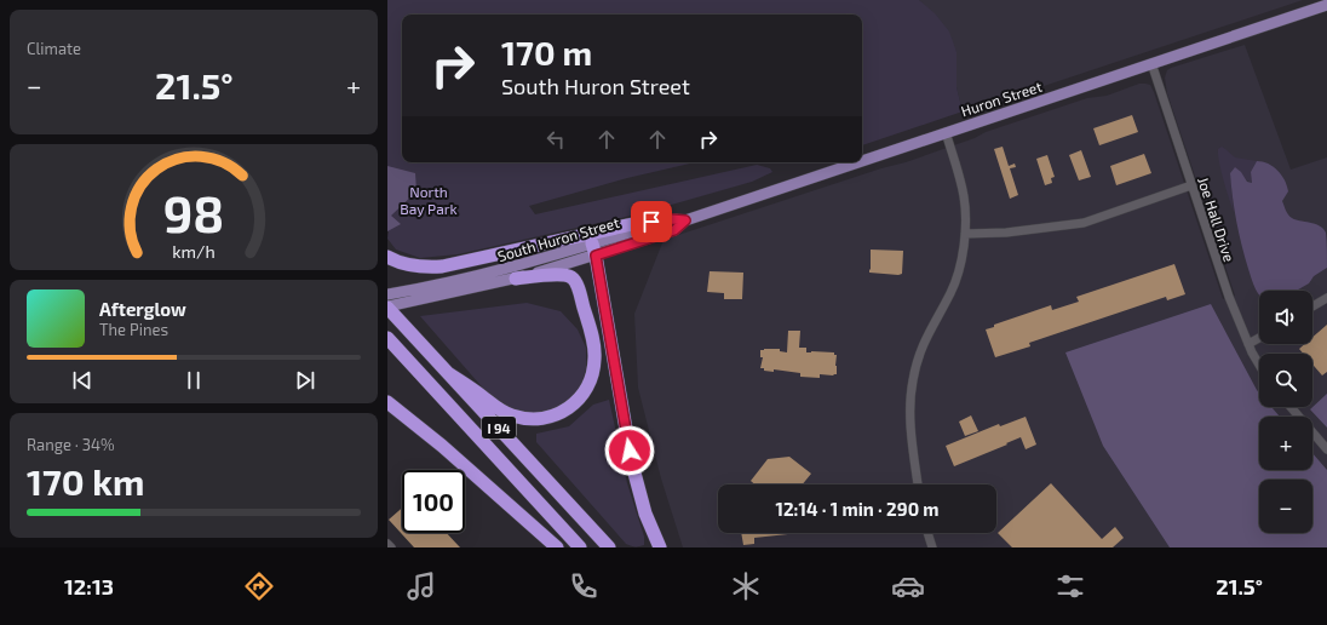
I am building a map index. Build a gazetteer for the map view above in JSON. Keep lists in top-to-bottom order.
{
  "streets": {
    "highway": ["I 94"],
    "main road": ["Huron Street", "South Huron Street"],
    "street": ["Joe Hall Drive"]
  },
  "crossings": [
    ["Huron Street", "Joe Hall Drive"],
    ["Huron Street", "South Huron Street"],
    ["South Huron Street", "I 94"]
  ],
  "parks": ["North Bay Park"],
  "page": {
    "tile": [
      "Climate",
      ["Range · 34%", "170 km"]
    ],
    "turn": ["170 m", "South Huron Street"],
    "heat": ["−", "21.5°", "+"],
    "song": ["Afterglow", "The Pines"],
    "map_buttons": ["+", "−"],
    "limit": "100",
    "trip": "12:14 · 1 min · 290 m",
    "tabs": ["12:13", "21.5°"],
    "gauge": ["98", "km/h"]
  }
}
